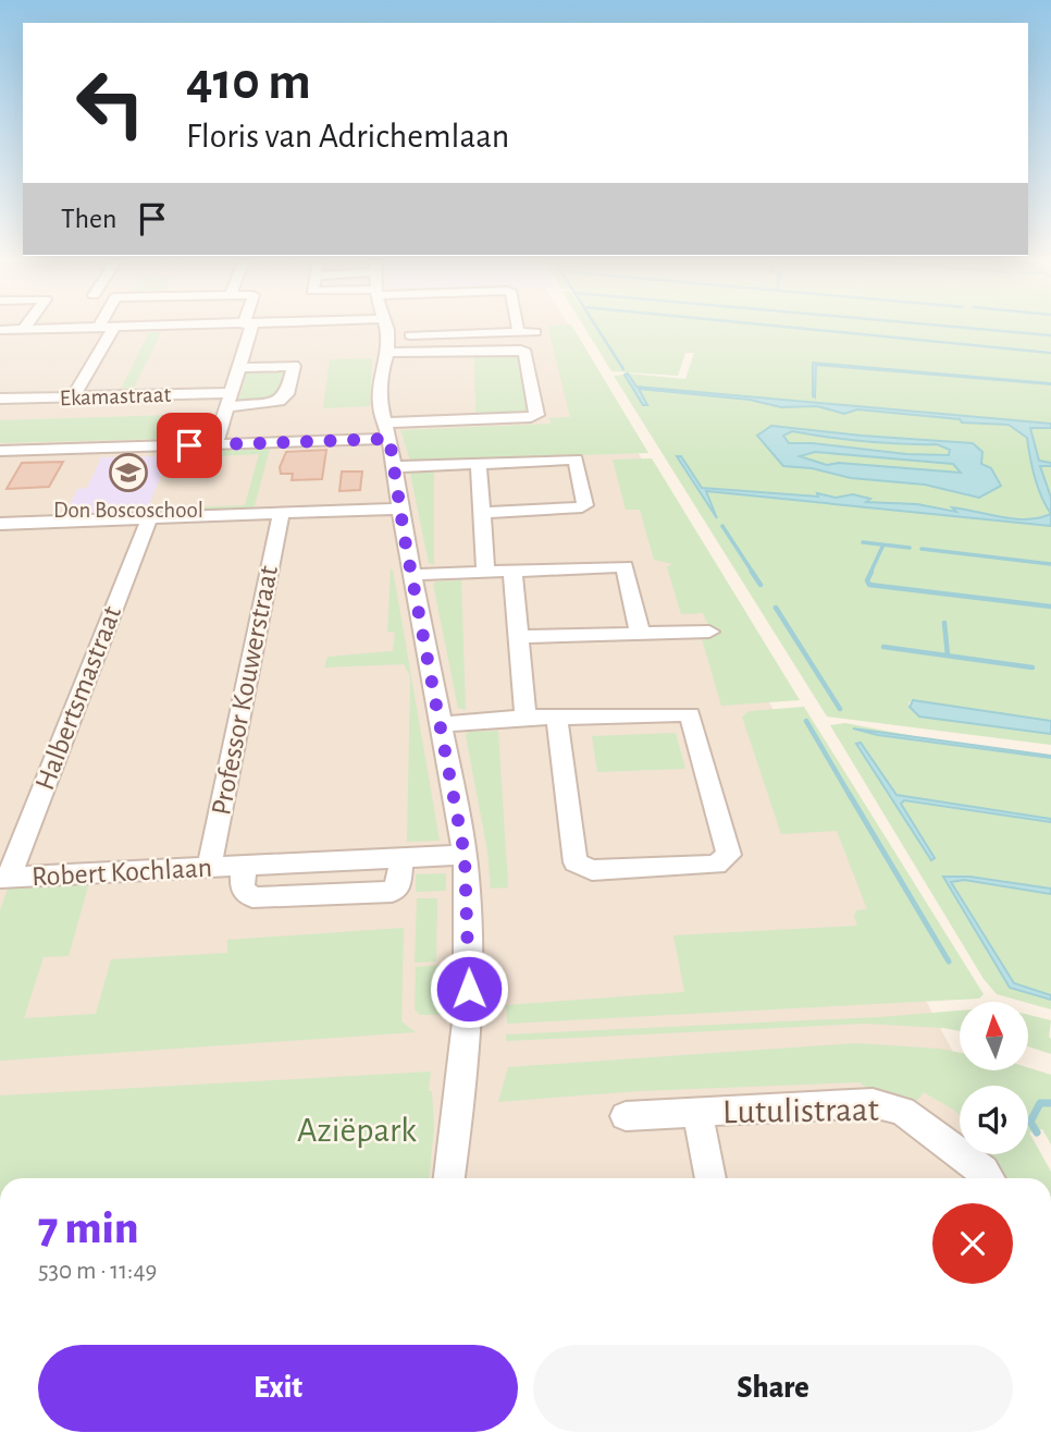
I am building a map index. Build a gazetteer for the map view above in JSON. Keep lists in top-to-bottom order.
{
  "streets": {
    "street": [
      "Ekamastraat",
      "Professor Kouwerstraat",
      "Halbertsmastraat",
      "Robert Kochlaan",
      "Lutulistraat"
    ]
  },
  "crossings": [
    ["Professor Kouwerstraat", "Robert Kochlaan"],
    ["Halbertsmastraat", "Robert Kochlaan"]
  ],
  "parks": ["Aziëpark"],
  "places": {
    "school or university": ["Don Boscoschool"]
  },
  "north": "top",
  "page": {
    "turn": ["410 m", "Floris van Adrichemlaan"],
    "then": "Then",
    "heading": ["7 min", "530 m · 11:49"],
    "buttons": ["Exit", "Share"]
  }
}
